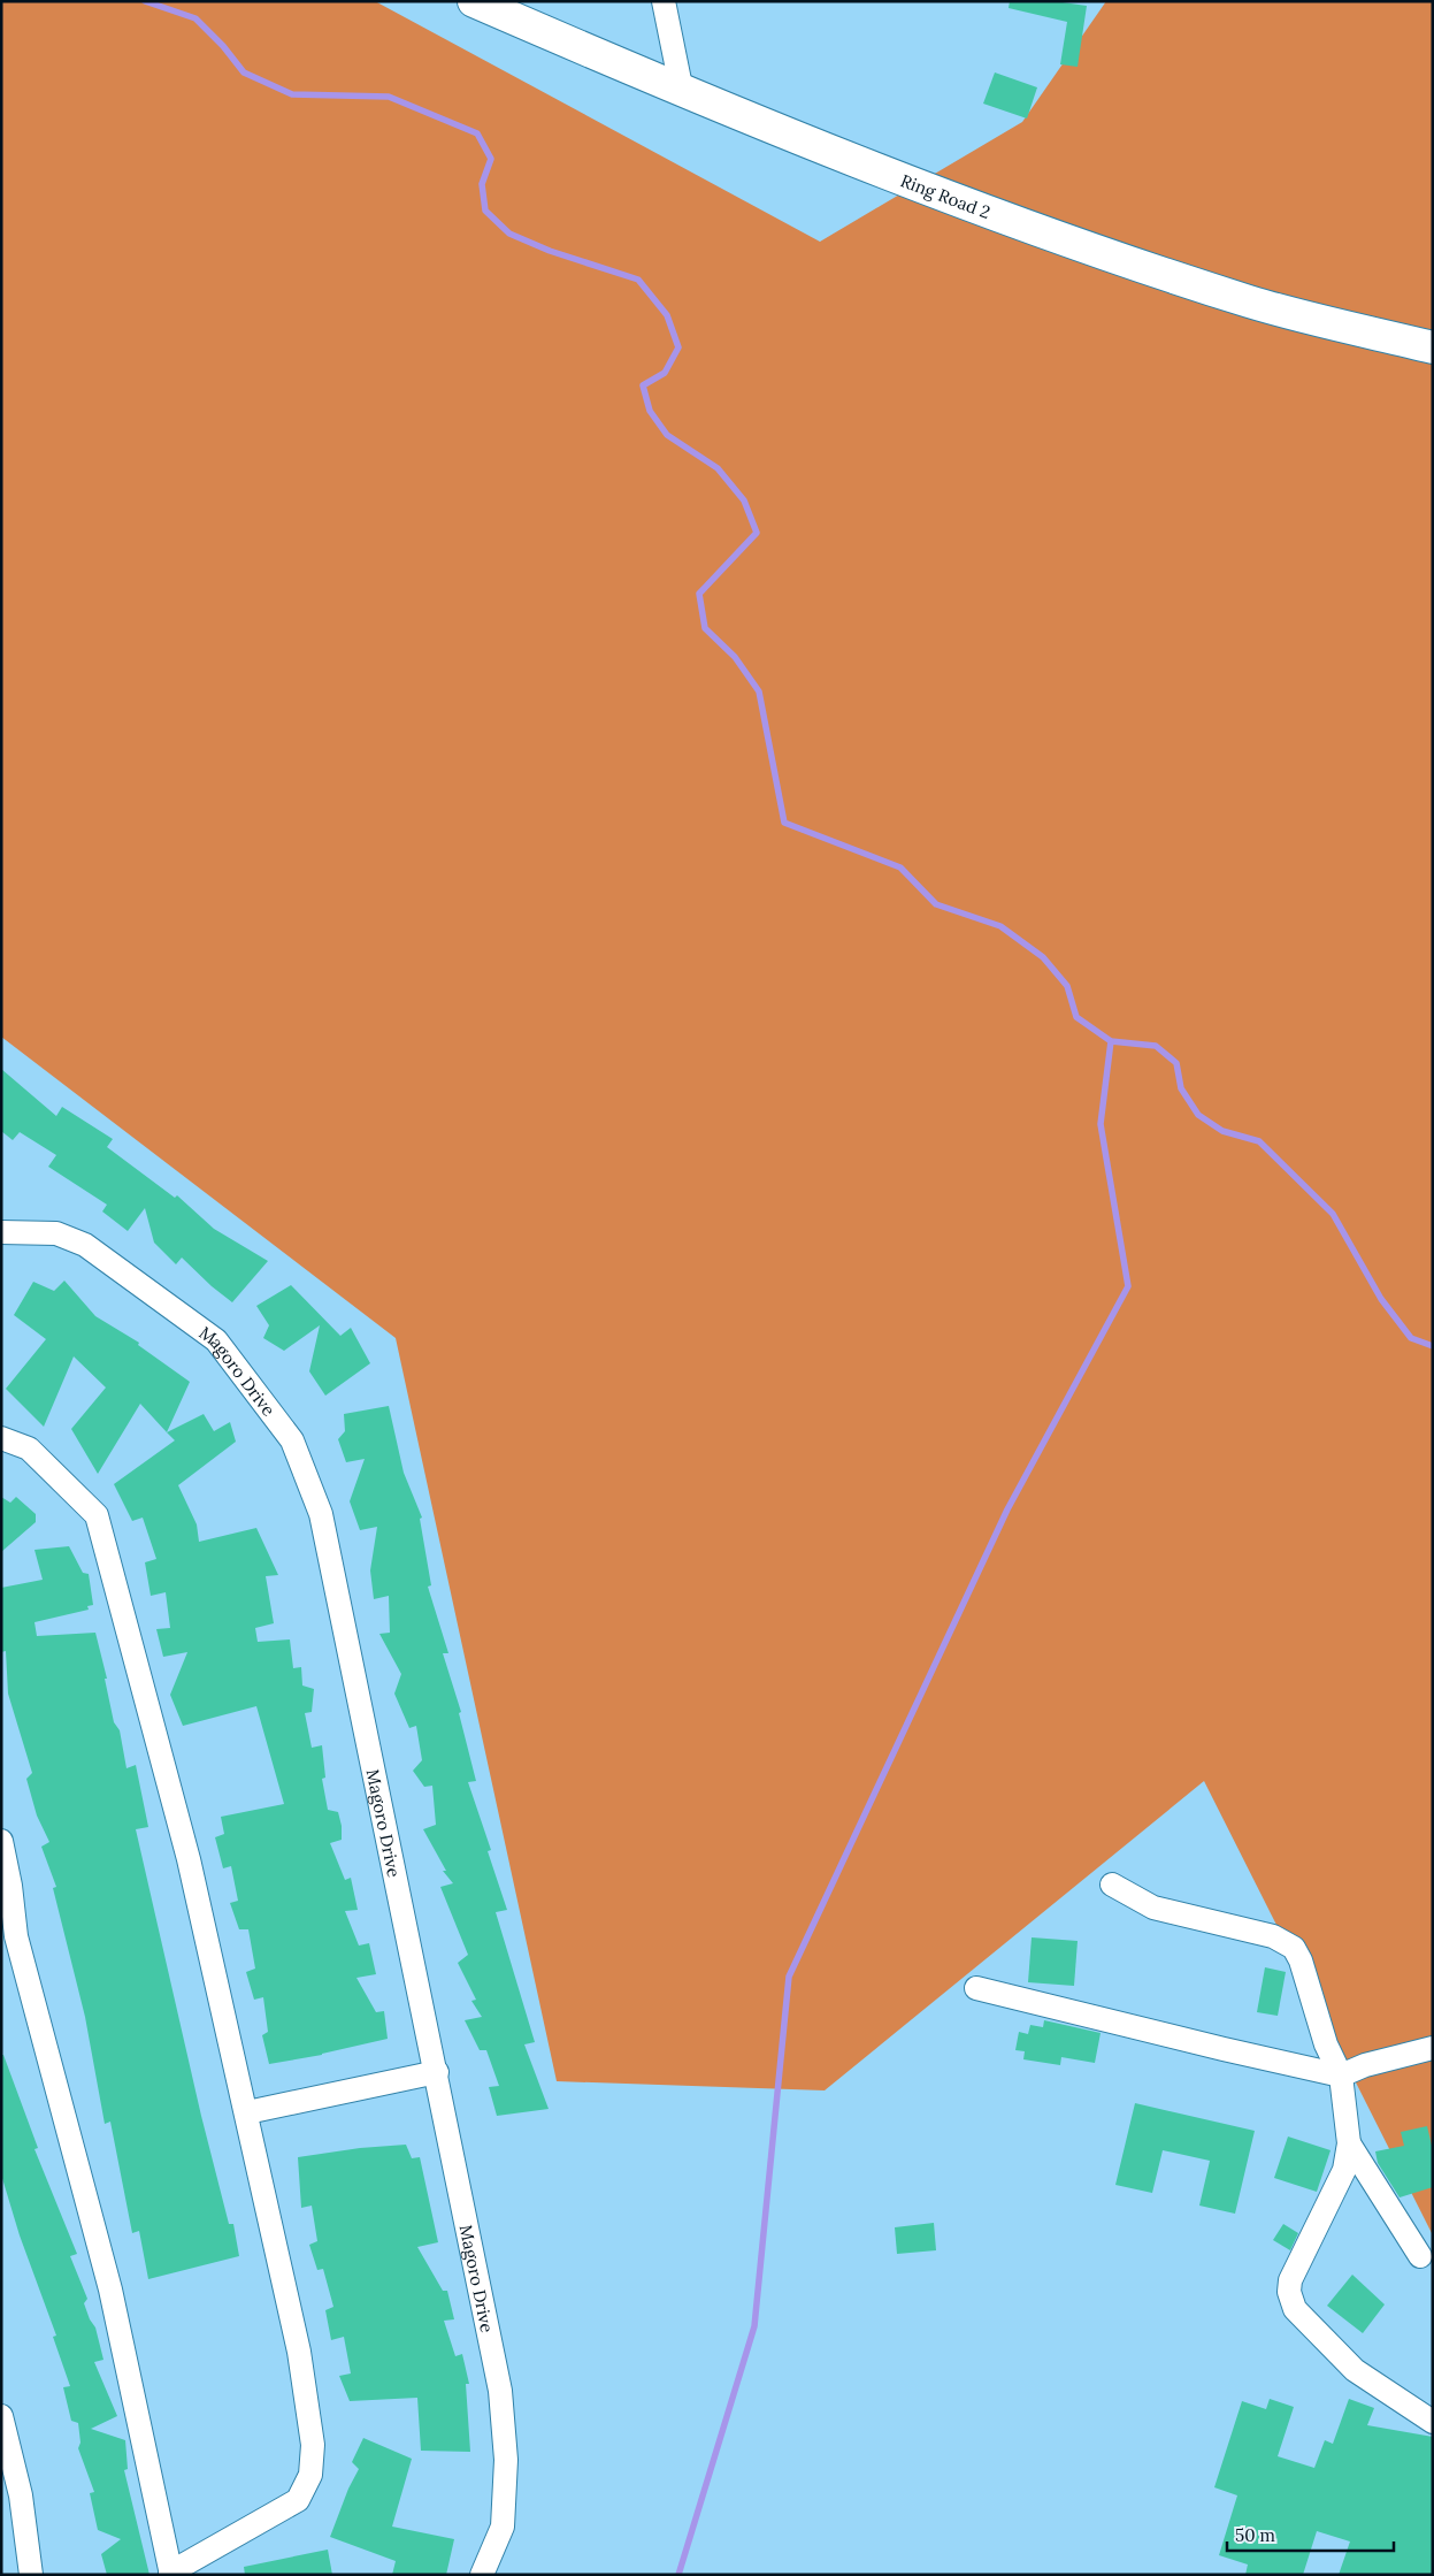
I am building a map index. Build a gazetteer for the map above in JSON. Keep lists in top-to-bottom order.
{
  "streets": {
    "main road": ["Ring Road 2"],
    "street": ["Magoro Drive"]
  },
  "scale_bar": "50 m"
}
